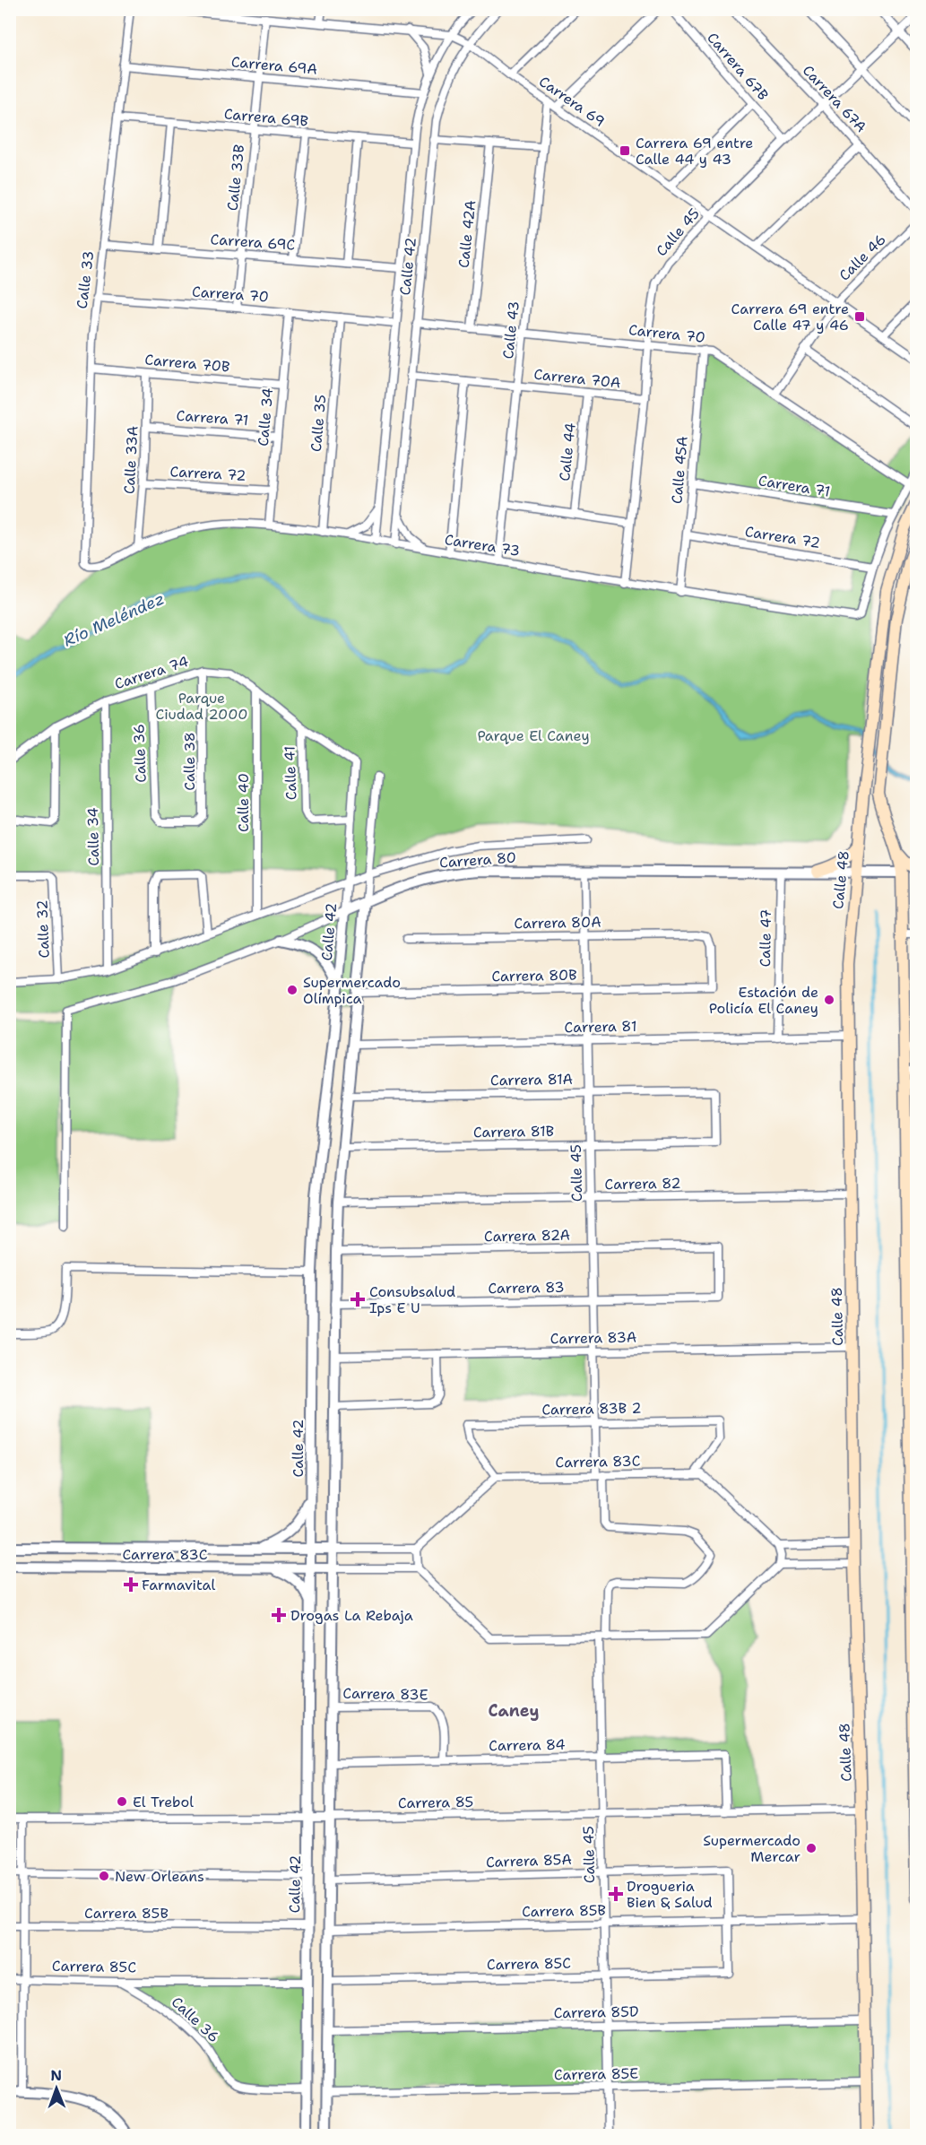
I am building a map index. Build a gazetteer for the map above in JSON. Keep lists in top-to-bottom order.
{
  "streets": {
    "main road": ["Calle 48"],
    "street": [
      "Carrera 69A",
      "Carrera 67B",
      "Carrera 67A",
      "Carrera 69",
      "Carrera 69B",
      "Calle 33B",
      "Calle 45",
      "Calle 42A",
      "Carrera 69C",
      "Calle 46",
      "Calle 42",
      "Calle 33",
      "Carrera 70",
      "Calle 43",
      "Carrera 70B",
      "Carrera 70A",
      "Calle 34",
      "Carrera 71",
      "Calle 35",
      "Calle 44",
      "Calle 33A",
      "Calle 45A",
      "Carrera 72",
      "Carrera 73",
      "Carrera 74",
      "Calle 36",
      "Calle 38",
      "Calle 41",
      "Calle 40",
      "Carrera 80",
      "Carrera 80A",
      "Calle 32",
      "Calle 47",
      "Carrera 80B",
      "Carrera 81",
      "Carrera 81A",
      "Carrera 81B",
      "Carrera 82",
      "Carrera 82A",
      "Carrera 83",
      "Carrera 83A",
      "Carrera 83B 2",
      "Carrera 83C",
      "Carrera 83E",
      "Carrera 84",
      "Carrera 85",
      "Carrera 85A",
      "Carrera 85B",
      "Carrera 85C",
      "Carrera 85D",
      "Carrera 85E"
    ]
  },
  "crossings": [
    ["Carrera 69A", "Calle 33B"],
    ["Carrera 69A", "Calle 42"],
    ["Carrera 69A", "Calle 33"],
    ["Carrera 67B", "Calle 45"],
    ["Carrera 67A", "Calle 45"],
    ["Carrera 69", "Calle 33B"],
    ["Carrera 69", "Calle 45"],
    ["Carrera 69", "Calle 46"],
    ["Carrera 69", "Calle 42"],
    ["Carrera 69", "Calle 43"],
    ["Carrera 69B", "Calle 33B"],
    ["Carrera 69B", "Calle 42"],
    ["Carrera 69B", "Calle 33"],
    ["Calle 33B", "Carrera 69C"],
    ["Calle 33B", "Carrera 70"],
    ["Calle 45", "Carrera 70"],
    ["Calle 45", "Carrera 70A"],
    ["Calle 45", "Carrera 73"],
    ["Calle 45", "Carrera 80"],
    ["Calle 45", "Carrera 80A"],
    ["Calle 45", "Carrera 80B"],
    ["Calle 45", "Carrera 81"],
    ["Calle 45", "Carrera 81A"],
    ["Calle 45", "Carrera 81B"],
    ["Calle 45", "Carrera 82"],
    ["Calle 45", "Carrera 82A"],
    ["Calle 45", "Carrera 83"],
    ["Calle 45", "Carrera 83A"],
    ["Calle 45", "Carrera 83B 2"],
    ["Calle 45", "Carrera 83C"],
    ["Calle 45", "Carrera 84"],
    ["Calle 45", "Carrera 85"],
    ["Calle 45", "Carrera 85A"],
    ["Calle 45", "Carrera 85B"],
    ["Calle 45", "Carrera 85C"],
    ["Calle 45", "Carrera 85D"],
    ["Calle 45", "Carrera 85E"],
    ["Calle 42A", "Carrera 70"],
    ["Carrera 69C", "Calle 42"],
    ["Carrera 69C", "Calle 33"],
    ["Calle 46", "Carrera 70"],
    ["Calle 42", "Carrera 70"],
    ["Calle 42", "Carrera 70A"],
    ["Calle 42", "Carrera 73"],
    ["Calle 42", "Carrera 74"],
    ["Calle 42", "Calle 36"],
    ["Calle 42", "Calle 41"],
    ["Calle 42", "Carrera 80"],
    ["Calle 42", "Carrera 83C"],
    ["Calle 42", "Carrera 85"],
    ["Calle 42", "Carrera 85B"],
    ["Calle 42", "Carrera 85C"],
    ["Calle 33", "Carrera 70"],
    ["Calle 33", "Carrera 70B"],
    ["Calle 33", "Carrera 73"],
    ["Carrera 70", "Calle 43"],
    ["Carrera 70", "Calle 34"],
    ["Carrera 70", "Calle 35"],
    ["Carrera 70", "Calle 45A"],
    ["Calle 43", "Carrera 70A"],
    ["Calle 43", "Carrera 73"],
    ["Carrera 70B", "Calle 34"],
    ["Carrera 70B", "Calle 33A"],
    ["Carrera 70A", "Calle 44"],
    ["Calle 34", "Carrera 71"],
    ["Calle 34", "Carrera 72"],
    ["Calle 34", "Carrera 73"],
    ["Calle 34", "Carrera 74"],
    ["Calle 34", "Carrera 80"],
    ["Carrera 71", "Calle 33A"],
    ["Carrera 71", "Calle 45A"],
    ["Calle 35", "Carrera 73"],
    ["Calle 33A", "Carrera 72"],
    ["Calle 33A", "Carrera 73"],
    ["Calle 45A", "Carrera 72"],
    ["Calle 45A", "Carrera 73"],
    ["Carrera 72", "Carrera 73"],
    ["Carrera 74", "Calle 36"],
    ["Carrera 74", "Calle 38"],
    ["Carrera 74", "Calle 41"],
    ["Carrera 74", "Calle 40"],
    ["Calle 36", "Calle 38"],
    ["Calle 36", "Carrera 85C"],
    ["Calle 40", "Carrera 80"],
    ["Carrera 80", "Calle 48"],
    ["Carrera 80", "Calle 32"],
    ["Carrera 80", "Calle 47"],
    ["Calle 48", "Carrera 81"],
    ["Calle 48", "Carrera 82"],
    ["Calle 48", "Carrera 83A"],
    ["Calle 48", "Carrera 85"],
    ["Calle 48", "Carrera 85B"],
    ["Calle 48", "Carrera 85D"],
    ["Calle 48", "Carrera 85E"],
    ["Carrera 80A", "Carrera 80B"],
    ["Calle 47", "Carrera 81"],
    ["Carrera 81A", "Carrera 81B"],
    ["Carrera 82A", "Carrera 83"],
    ["Carrera 83B 2", "Carrera 83C"],
    ["Carrera 83E", "Carrera 84"],
    ["Carrera 84", "Carrera 85"],
    ["Carrera 85A", "Carrera 85B"],
    ["Carrera 85A", "Carrera 85C"],
    ["Carrera 85B", "Carrera 85C"]
  ],
  "districts": ["Caney"],
  "water": ["Río Meléndez"],
  "parks": ["Parque Ciudad 2000", "Parque El Caney"],
  "places": {
    "transit": ["Carrera 69 entre Calle 44 y 43", "Carrera 69 entre Calle 47 y 46"],
    "other": [
      "Supermercado Olímpica",
      "Estación de Policía El Caney",
      "El Trebol",
      "Supermercado Mercar",
      "New Orleans"
    ],
    "health": [
      "Consubsalud Ips E U",
      "Farmavital",
      "Drogas La Rebaja",
      "Drogueria Bien & Salud"
    ]
  },
  "north": "top"
}
